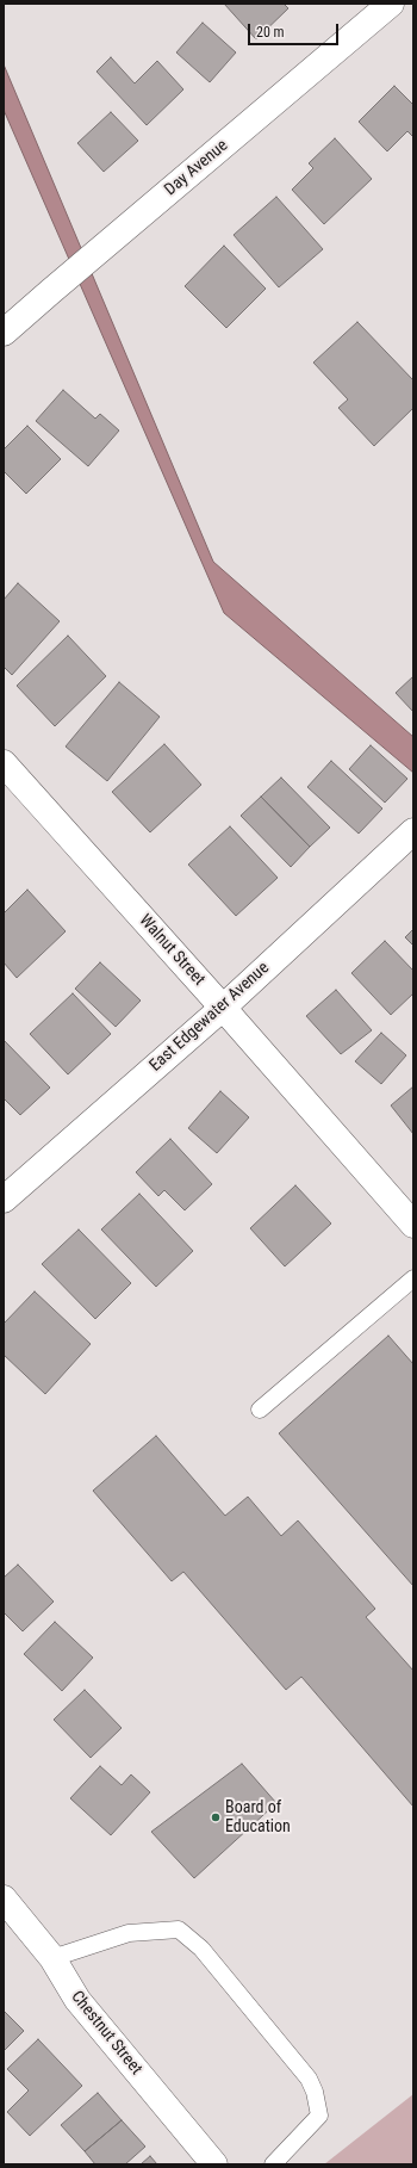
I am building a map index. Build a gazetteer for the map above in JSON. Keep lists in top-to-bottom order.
{
  "streets": {
    "street": [
      "Day Avenue",
      "Walnut Street",
      "East Edgewater Avenue",
      "Chestnut Street"
    ]
  },
  "crossings": [
    ["Walnut Street", "East Edgewater Avenue"]
  ],
  "places": ["Board of Education"],
  "scale_bar": "20 m"
}
